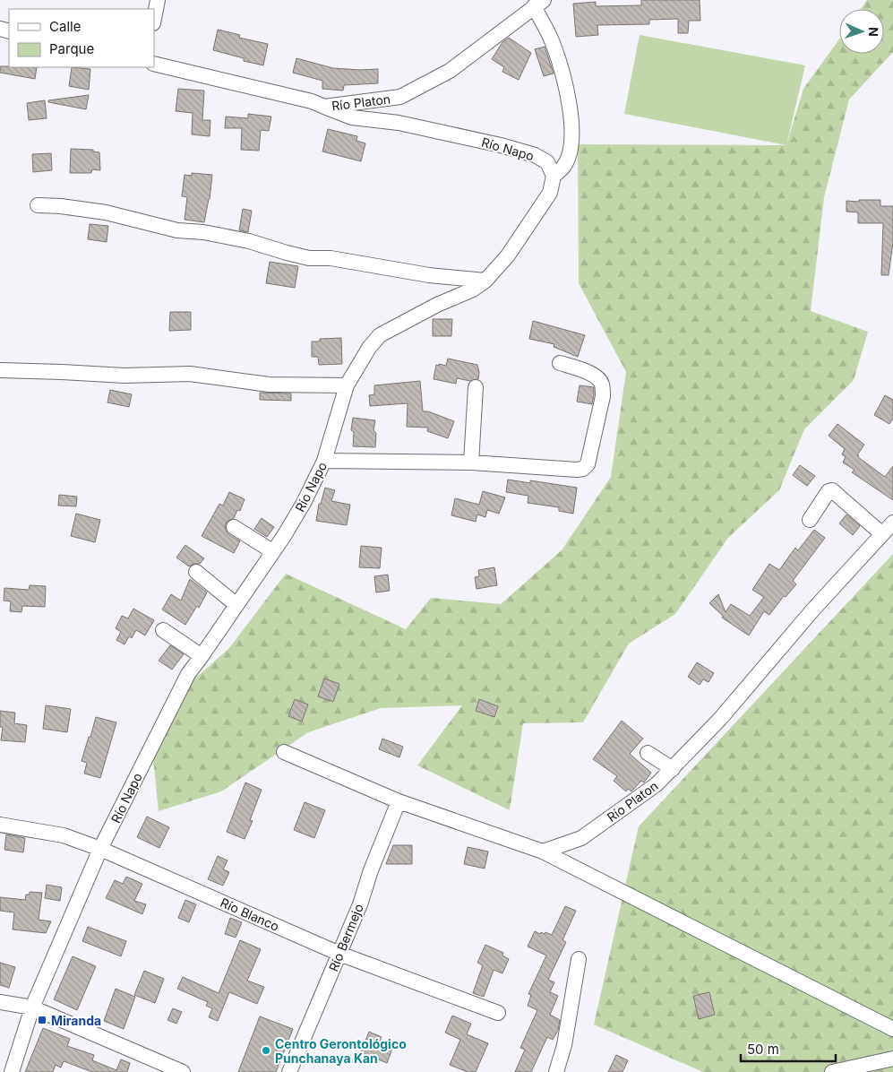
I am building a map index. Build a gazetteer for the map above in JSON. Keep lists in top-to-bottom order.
{
  "streets": {
    "street": [
      "Río Platon",
      "Río Napo",
      "Río Blanco",
      "Río Bermejo"
    ]
  },
  "crossings": [
    ["Río Platon", "Río Napo"],
    ["Río Napo", "Río Blanco"],
    ["Río Blanco", "Río Bermejo"]
  ],
  "places": {
    "transit": ["Miranda"],
    "other": ["Centro Gerontológico Punchanaya Kan"]
  },
  "legend": ["Calle", "Parque"],
  "scale_bar": "50 m",
  "north": "right"
}
